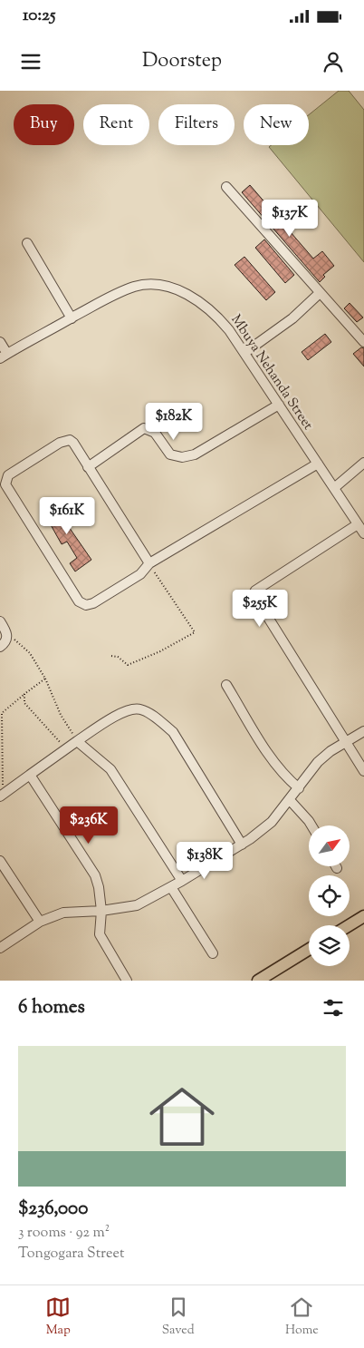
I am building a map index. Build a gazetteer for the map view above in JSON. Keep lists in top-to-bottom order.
{
  "streets": {
    "street": ["Mbuya Nehanda Street"]
  },
  "north": "top right",
  "page": {
    "status": "10:25",
    "header": "Doorstep",
    "chip": [
      "Buy",
      "Rent",
      "Filters",
      "New"
    ],
    "price": [
      "$137K",
      "$182K",
      "$161K",
      "$255K",
      "$236K",
      "$138K"
    ],
    "heading": "6 homes",
    "list": [
      {
        "name": "$236,000",
        "note": "3 rooms · 92 m² · Tongogara Street"
      }
    ],
    "tabs": ["Map", "Saved", "Home"]
  }
}
